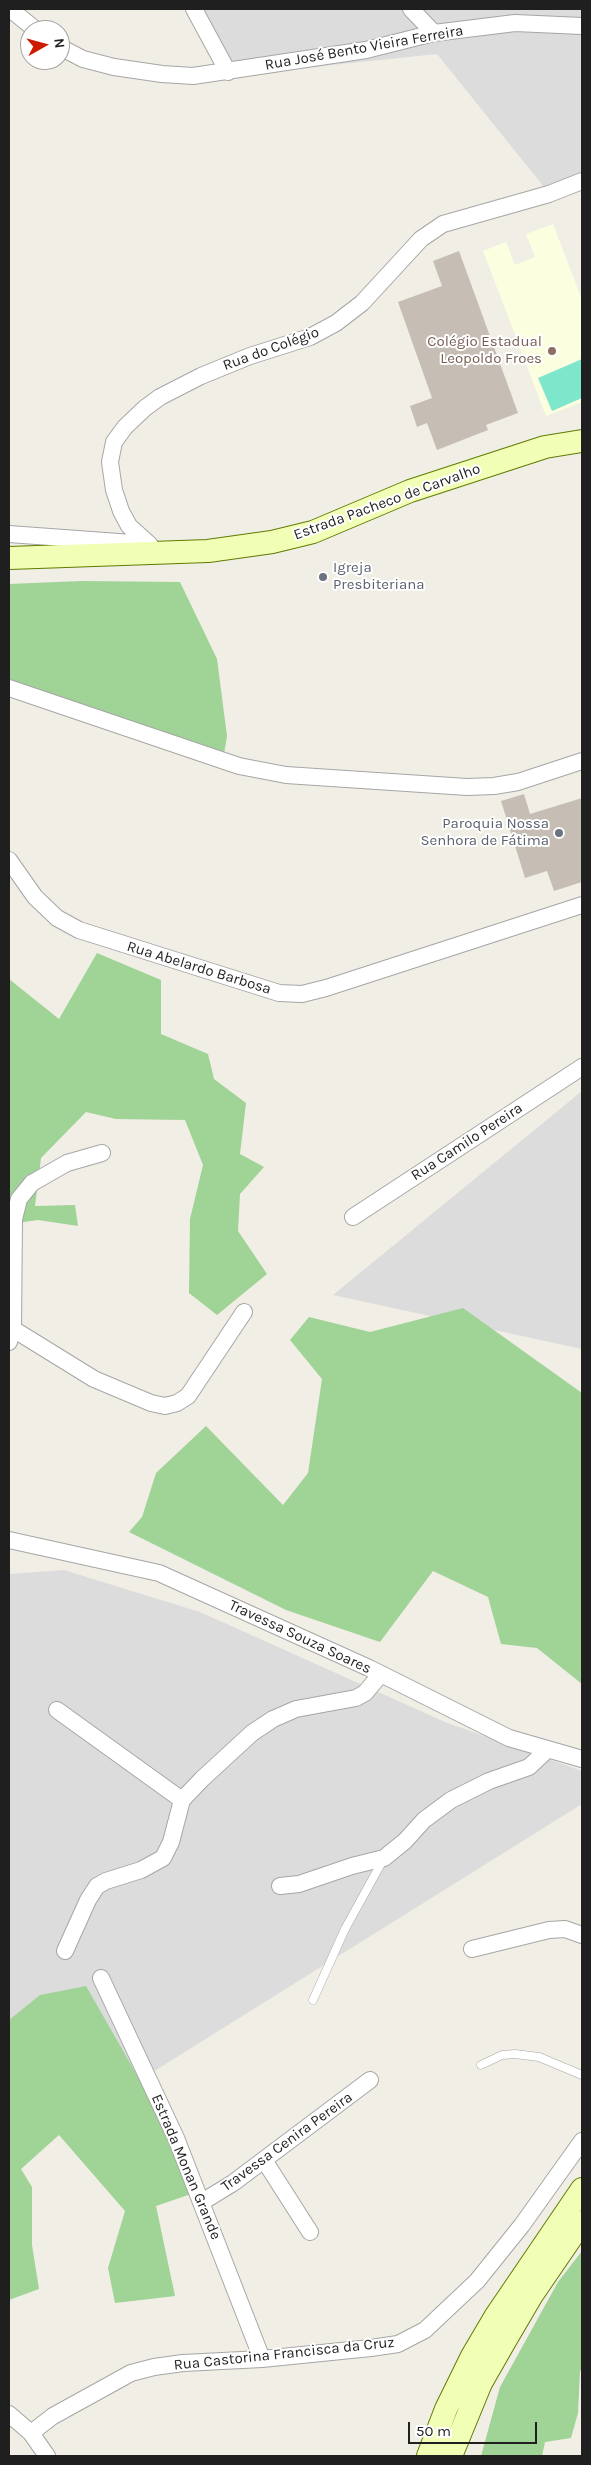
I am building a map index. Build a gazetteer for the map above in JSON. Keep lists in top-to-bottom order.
{
  "streets": {
    "main road": ["Estrada Pacheco de Carvalho"],
    "street": [
      "Rua José Bento Vieira Ferreira",
      "Rua do Colégio",
      "Rua Abelardo Barbosa",
      "Rua Camilo Pereira",
      "Travessa Souza Soares",
      "Travessa Cenira Pereira",
      "Estrada Monan Grande",
      "Rua Castorina Francisca da Cruz"
    ]
  },
  "crossings": [
    ["Travessa Cenira Pereira", "Estrada Monan Grande"],
    ["Estrada Monan Grande", "Rua Castorina Francisca da Cruz"]
  ],
  "places": ["Colégio Estadual Leopoldo Froes", "Igreja Presbiteriana", "Paroquia Nossa Senhora de Fátima"],
  "scale_bar": "50 m",
  "north": "right"
}
